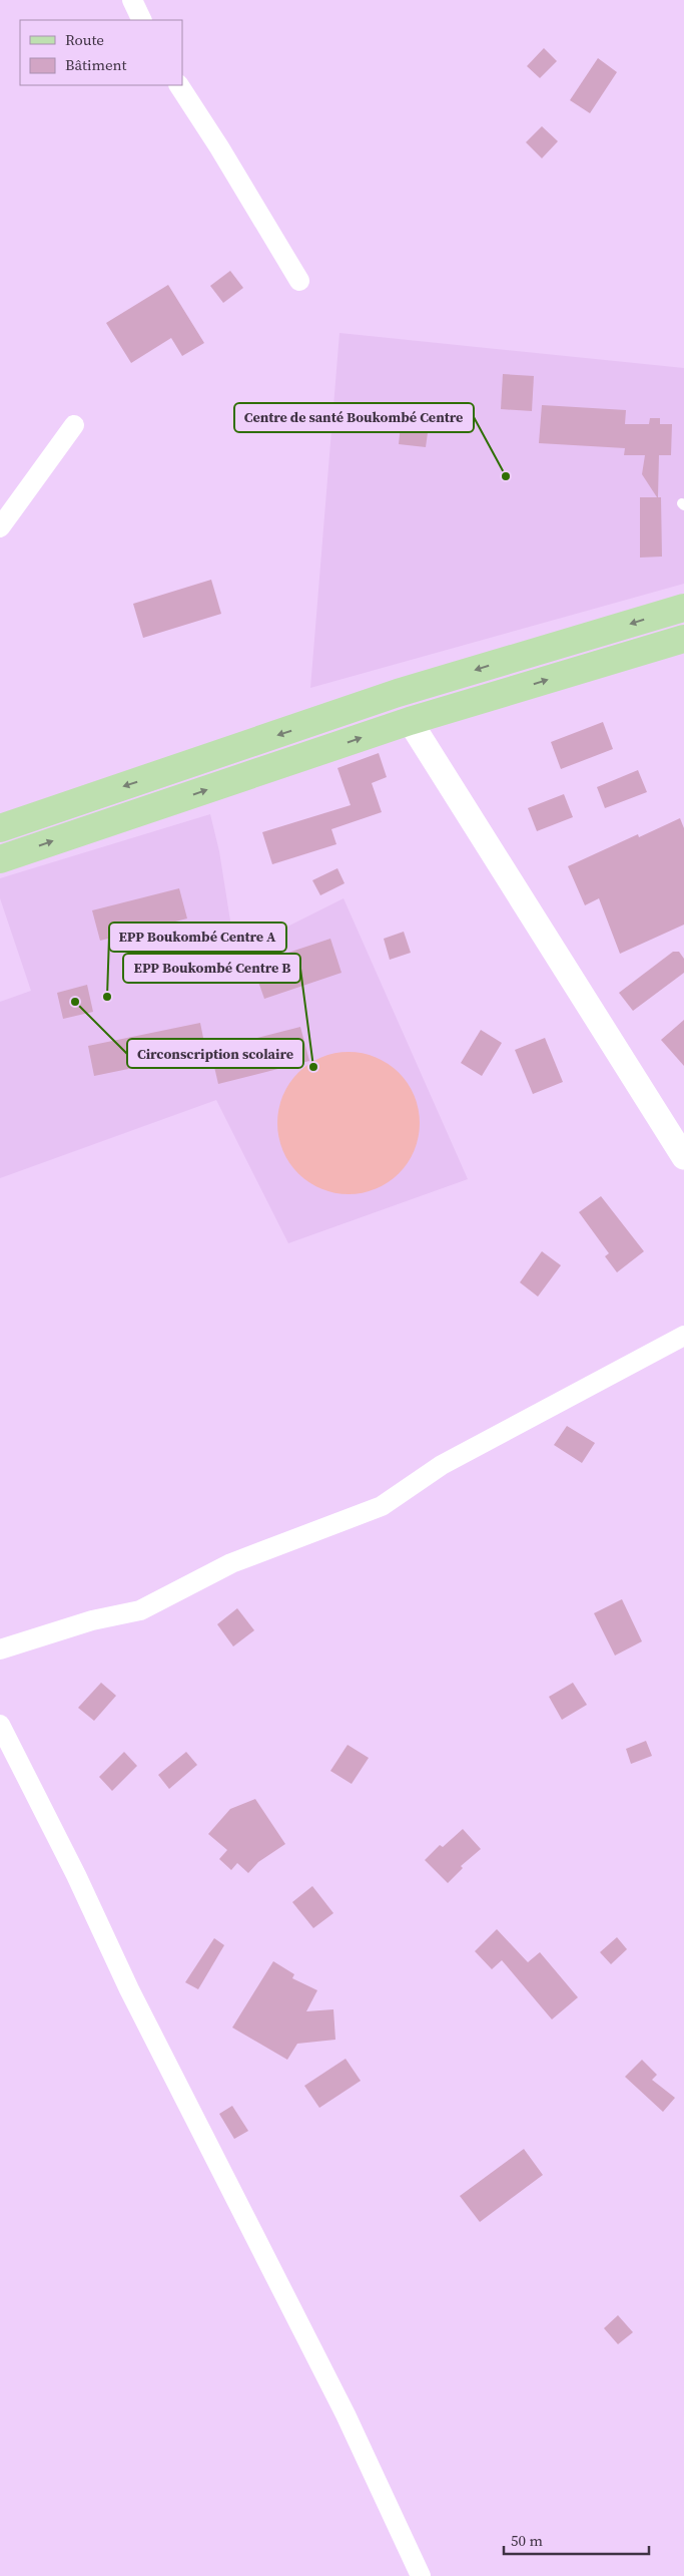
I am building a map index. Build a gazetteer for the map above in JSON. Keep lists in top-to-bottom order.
{
  "places": [
    "Centre de santé Boukombé Centre",
    "EPP Boukombé Centre A",
    "Circonscription scolaire",
    "EPP Boukombé Centre B"
  ],
  "legend": ["Route", "Bâtiment"],
  "scale_bar": "50 m"
}
